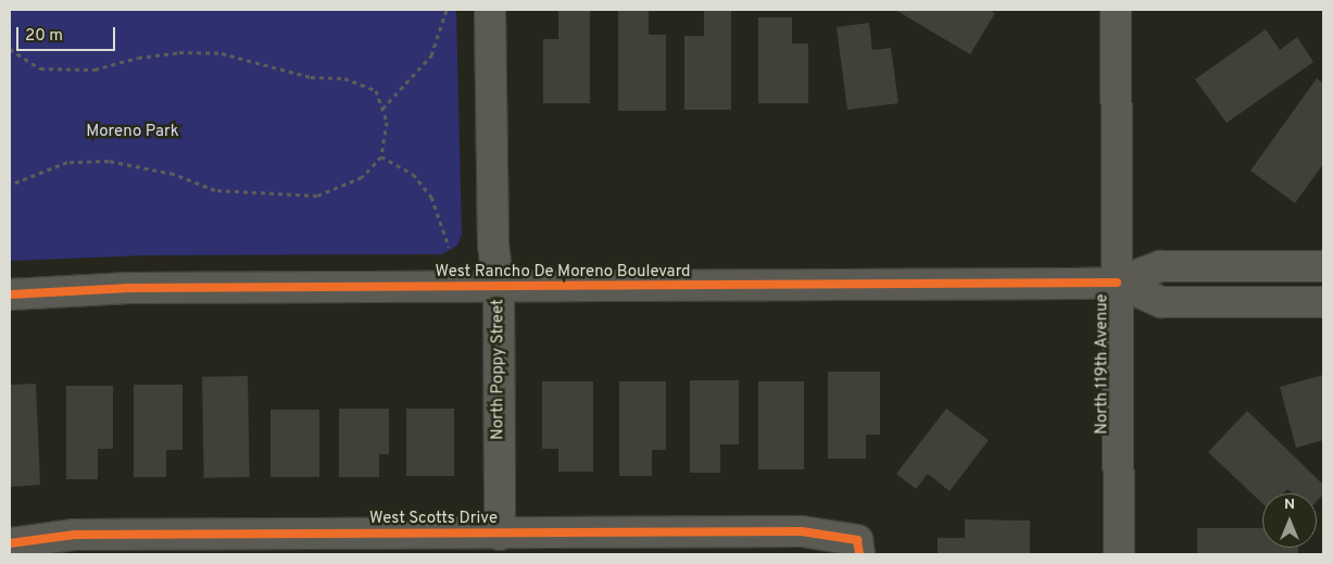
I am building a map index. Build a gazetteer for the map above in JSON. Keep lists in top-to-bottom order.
{
  "streets": {
    "street": [
      "West Rancho De Moreno Boulevard",
      "North 119th Avenue",
      "North Poppy Street",
      "West Scotts Drive"
    ]
  },
  "crossings": [
    ["West Rancho De Moreno Boulevard", "North 119th Avenue"],
    ["West Rancho De Moreno Boulevard", "North Poppy Street"],
    ["North Poppy Street", "West Scotts Drive"]
  ],
  "parks": ["Moreno Park"],
  "scale_bar": "20 m",
  "north": "top"
}
